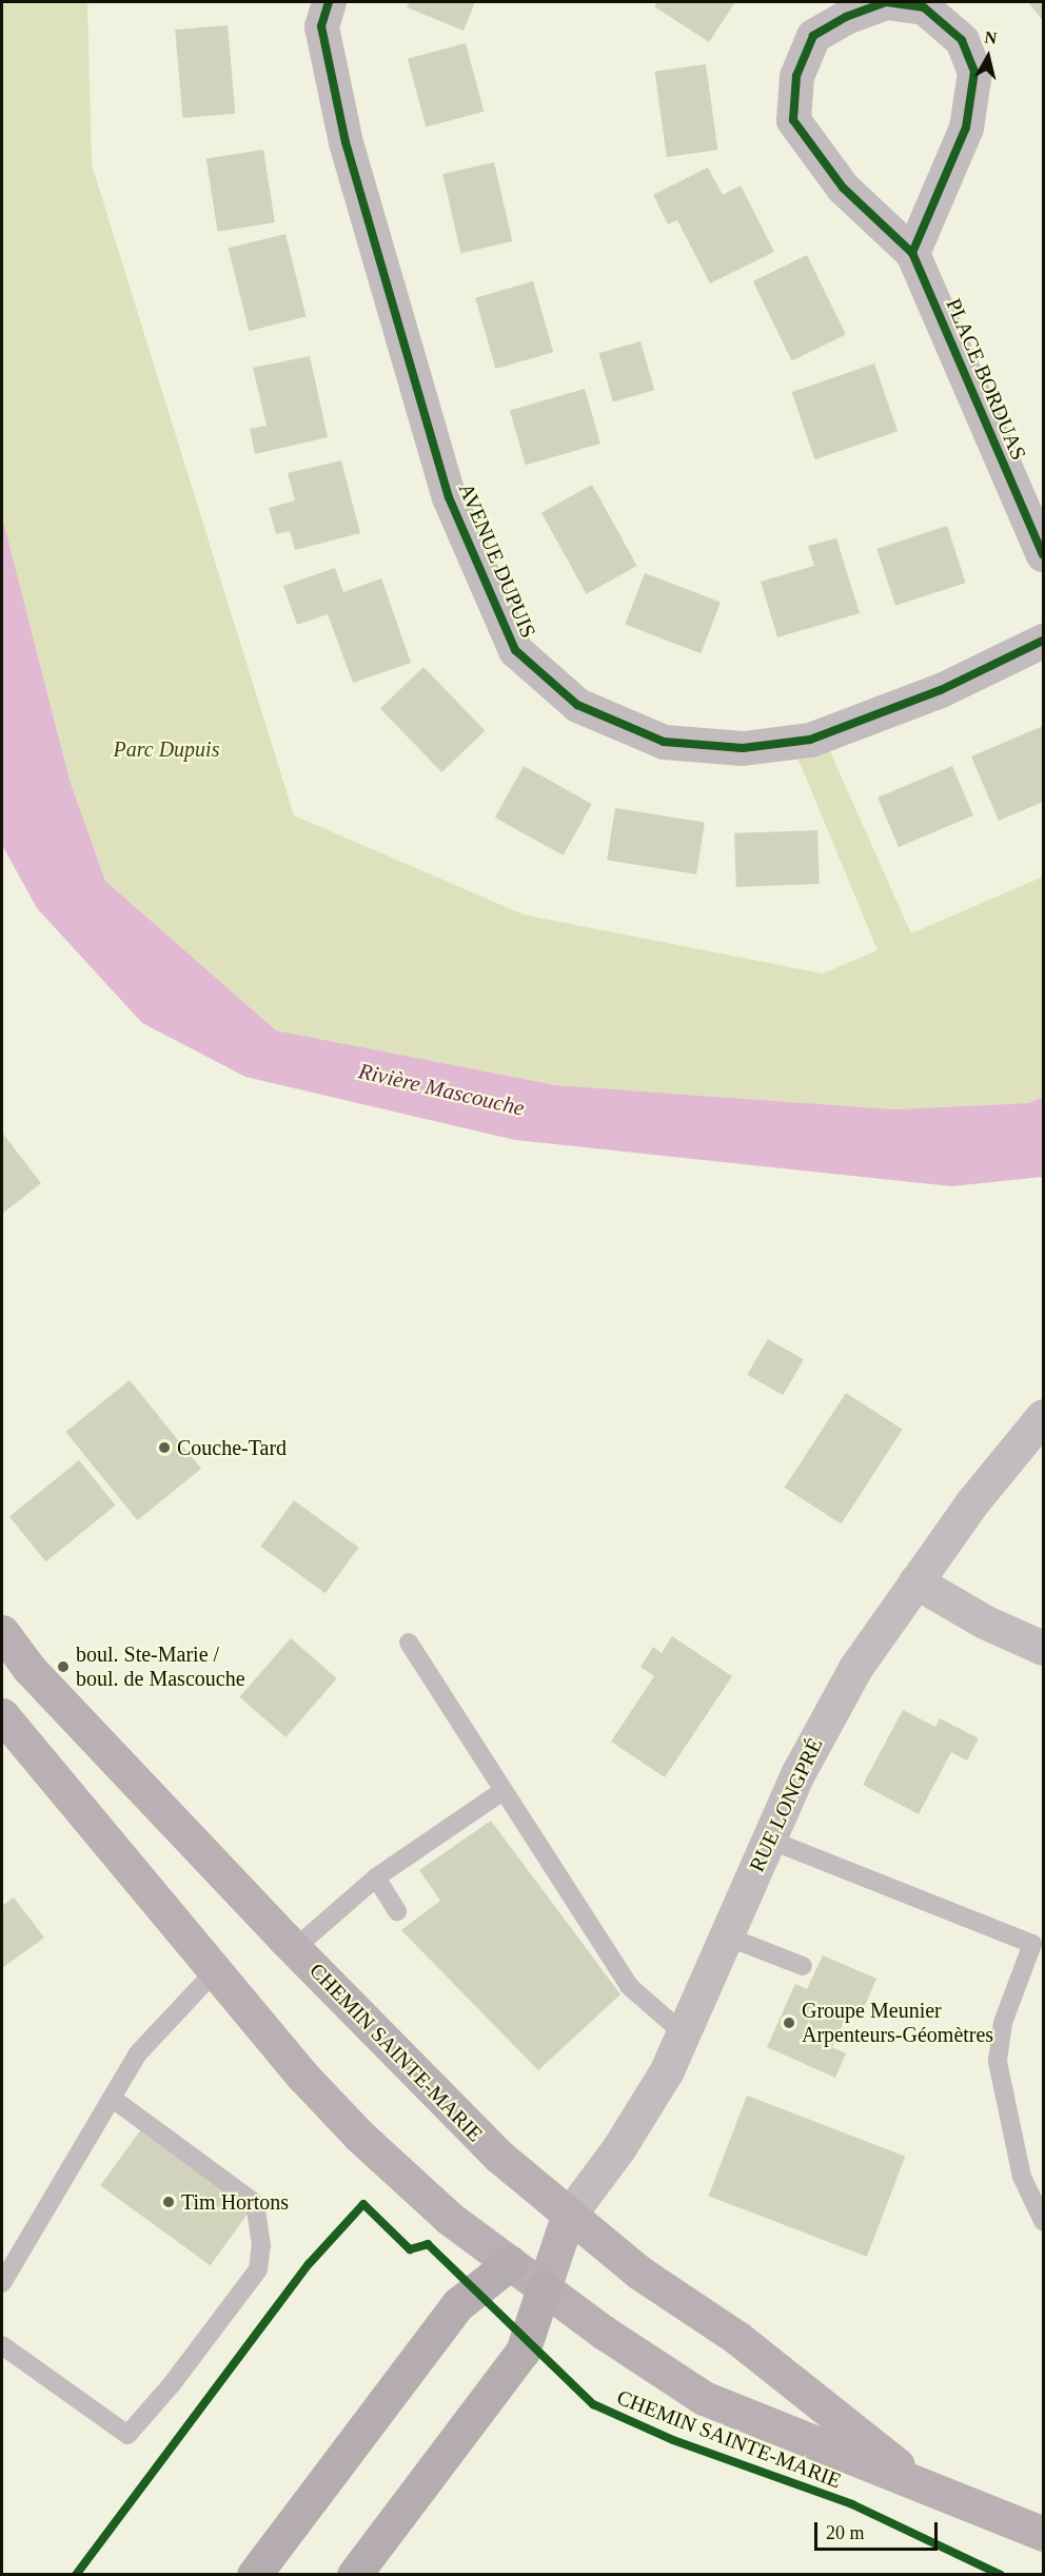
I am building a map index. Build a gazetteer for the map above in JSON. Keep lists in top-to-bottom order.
{
  "streets": {
    "main road": ["RUE LONGPRÉ", "CHEMIN SAINTE-MARIE"],
    "street": ["PLACE BORDUAS", "AVENUE DUPUIS"]
  },
  "crossings": [
    ["RUE LONGPRÉ", "CHEMIN SAINTE-MARIE"]
  ],
  "water": ["Rivière Mascouche"],
  "parks": ["Parc Dupuis"],
  "places": [
    "Couche-Tard",
    "boul. Ste-Marie / boul. de Mascouche",
    "Groupe Meunier Arpenteurs-Géomètres",
    "Tim Hortons"
  ],
  "scale_bar": "20 m",
  "north": "top"
}
